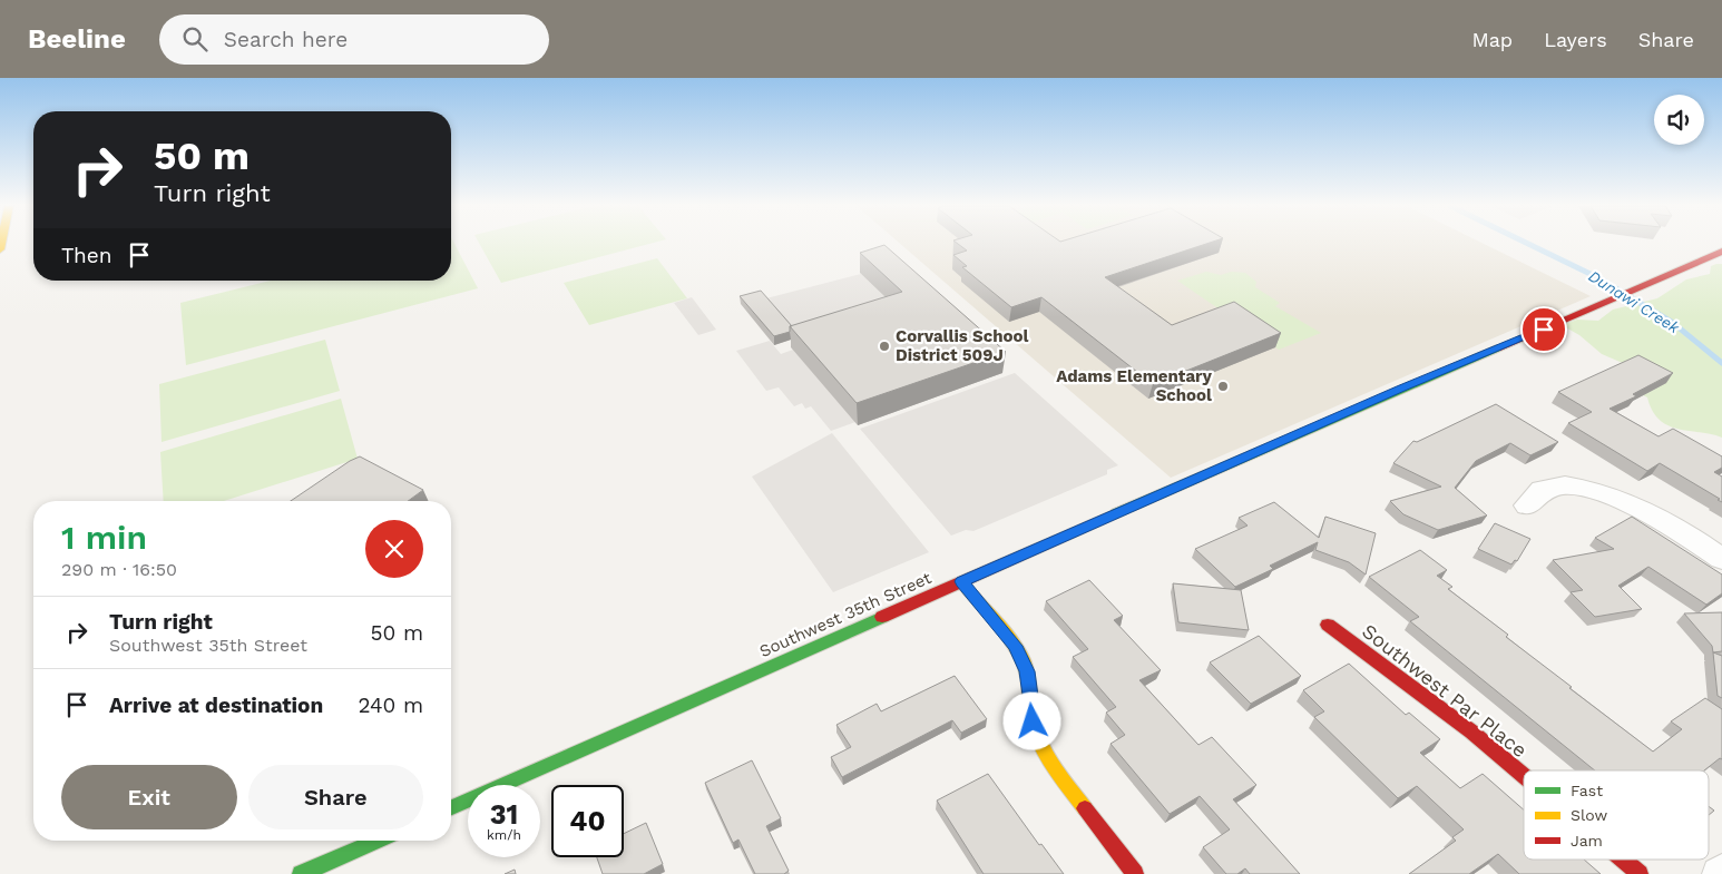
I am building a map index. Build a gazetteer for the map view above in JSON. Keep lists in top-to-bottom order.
{
  "streets": {
    "main road": ["Southwest 35th Street", "Southwest Par Place"]
  },
  "water": ["Dunawi Creek"],
  "places": ["Corvallis School District 509J", "Adams Elementary School"],
  "legend": ["Fast", "Slow", "Jam"],
  "page": {
    "header": "Beeline",
    "search": "Search here",
    "nav": ["Map", "Layers", "Share"],
    "turn": ["50 m", "Turn right"],
    "then": "Then",
    "heading": ["1 min", "290 m · 16:50"],
    "list": [
      {
        "name": "Turn right",
        "note": "Southwest 35th Street",
        "value": "50 m"
      },
      {
        "name": "Arrive at destination",
        "value": "240 m"
      }
    ],
    "buttons": ["Exit", "Share"],
    "speed": "31 km/h",
    "limit": "40"
  }
}
